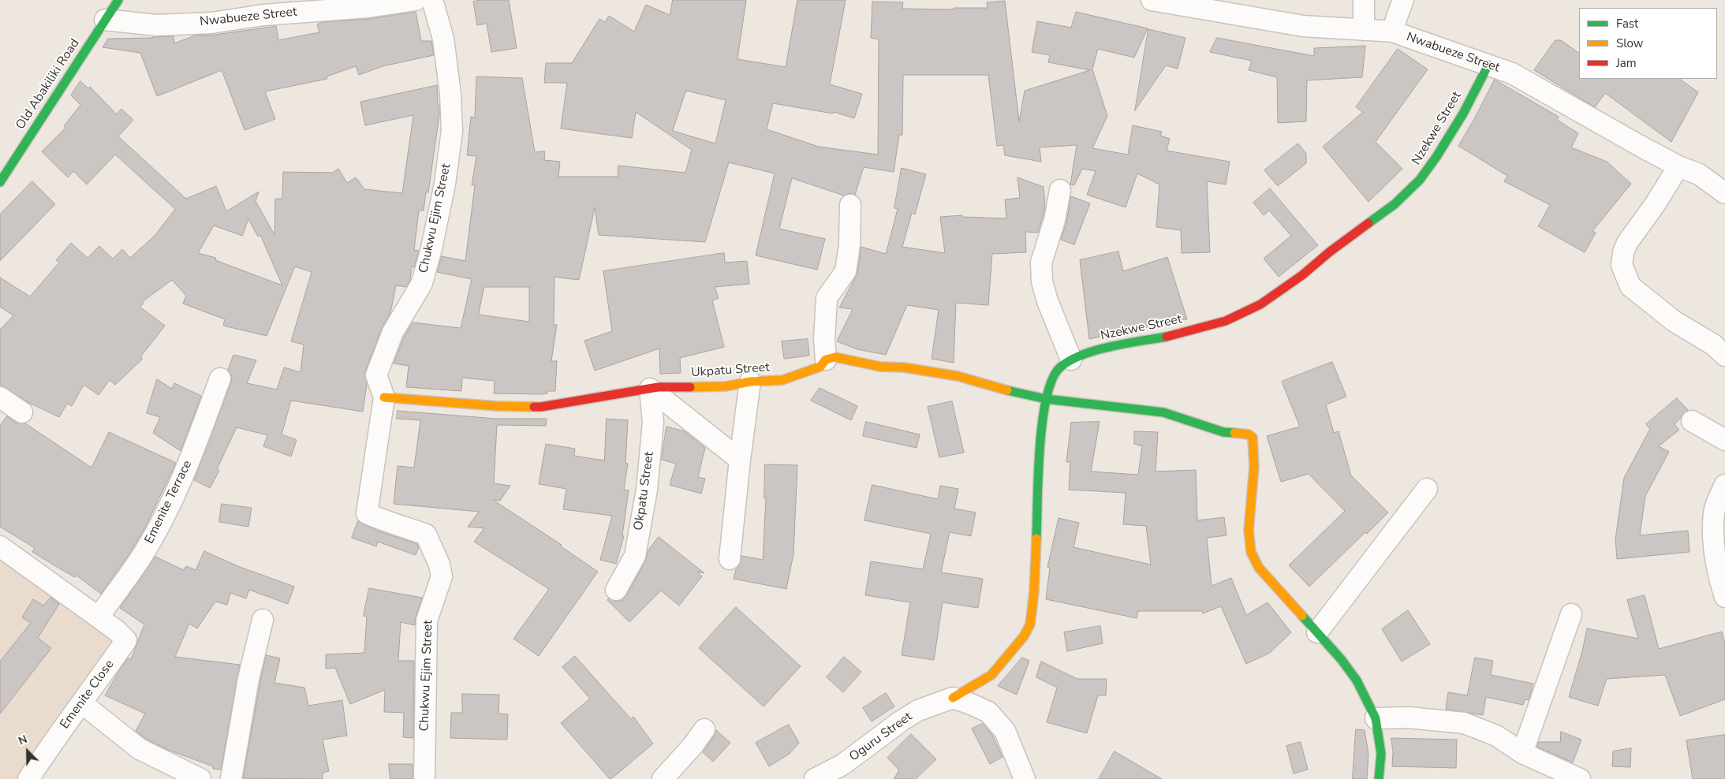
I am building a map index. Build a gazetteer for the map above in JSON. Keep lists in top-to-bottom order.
{
  "streets": {
    "street": [
      "Nwabueze Street",
      "Old Abakiliki Road",
      "Nzekwe Street",
      "Chukwu Ejim Street",
      "Ukpatu Street",
      "Okpatu Street",
      "Emenite Terrace",
      "Emenite Close",
      "Oguru Street"
    ]
  },
  "crossings": [
    ["Nwabueze Street", "Old Abakiliki Road"],
    ["Nwabueze Street", "Nzekwe Street"],
    ["Nzekwe Street", "Oguru Street"],
    ["Chukwu Ejim Street", "Ukpatu Street"],
    ["Ukpatu Street", "Okpatu Street"],
    ["Emenite Terrace", "Emenite Close"]
  ],
  "legend": ["Fast", "Slow", "Jam"],
  "north": "top left"
}
